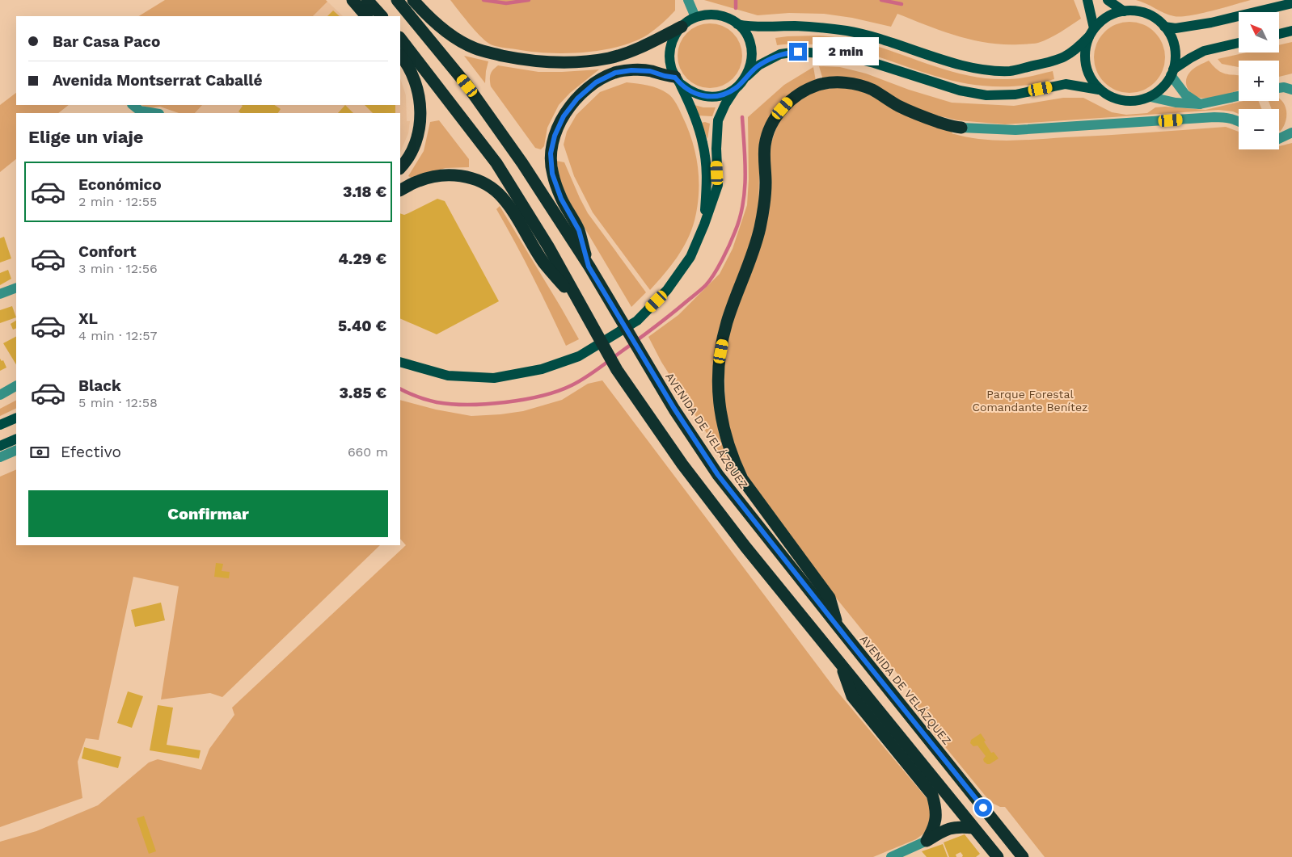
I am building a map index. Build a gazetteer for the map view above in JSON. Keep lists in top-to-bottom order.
{
  "streets": {
    "highway": ["AVENIDA DE VELÁZQUEZ"]
  },
  "parks": ["Parque Forestal Comandante Benítez"],
  "north": "top left",
  "page": {
    "map_buttons": ["+", "−"],
    "banner": ["Bar Casa Paco", "Avenida Montserrat Caballé"],
    "bubble": "2 min",
    "heading": "Elige un viaje",
    "list": [
      {
        "name": "Económico",
        "note": "2 min · 12:55",
        "value": "3.18 €"
      },
      {
        "name": "Confort",
        "note": "3 min · 12:56",
        "value": "4.29 €"
      },
      {
        "name": "XL",
        "note": "4 min · 12:57",
        "value": "5.40 €"
      },
      {
        "name": "Black",
        "note": "5 min · 12:58",
        "value": "3.85 €"
      }
    ],
    "pay": ["Efectivo", "660 m"],
    "buttons": "Confirmar"
  }
}
